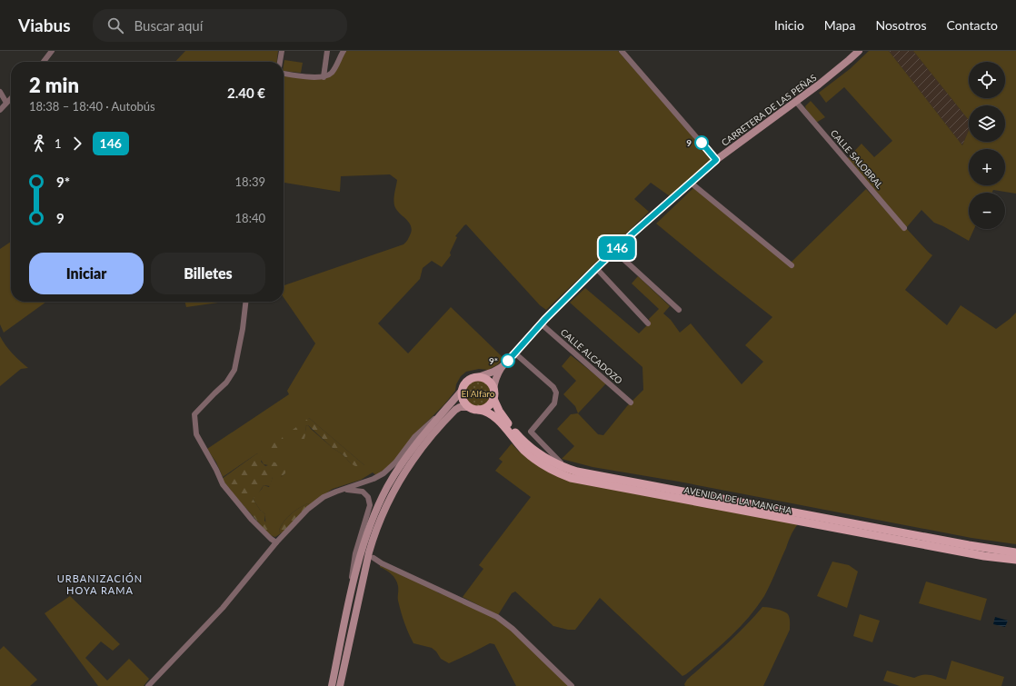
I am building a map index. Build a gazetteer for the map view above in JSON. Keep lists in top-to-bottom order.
{
  "streets": {
    "main road": ["CARRETERA DE LAS PEÑAS", "AVENIDA DE LA MANCHA"],
    "street": ["CALLE SALOBRAL", "CALLE ALCADOZO"]
  },
  "crossings": [
    ["CARRETERA DE LAS PEÑAS", "CALLE SALOBRAL"],
    ["CARRETERA DE LAS PEÑAS", "CALLE ALCADOZO"]
  ],
  "districts": ["URBANIZACIÓN HOYA RAMA"],
  "parks": ["El Alfaro"],
  "places": ["9", "9*"],
  "lines": ["bus line 146"],
  "page": {
    "header": "Viabus",
    "search": "Buscar aquí",
    "nav": [
      "Inicio",
      "Mapa",
      "Nosotros",
      "Contacto"
    ],
    "on_map": "146",
    "map_buttons": ["+", "−"],
    "heading": ["2 min", "18:38 – 18:40 · Autobús", "2.40 €"],
    "legs": ["1", "146"],
    "list": [
      {
        "name": "9*",
        "value": "18:39"
      },
      {
        "name": "9",
        "value": "18:40"
      }
    ],
    "buttons": ["Iniciar", "Billetes"]
  }
}
